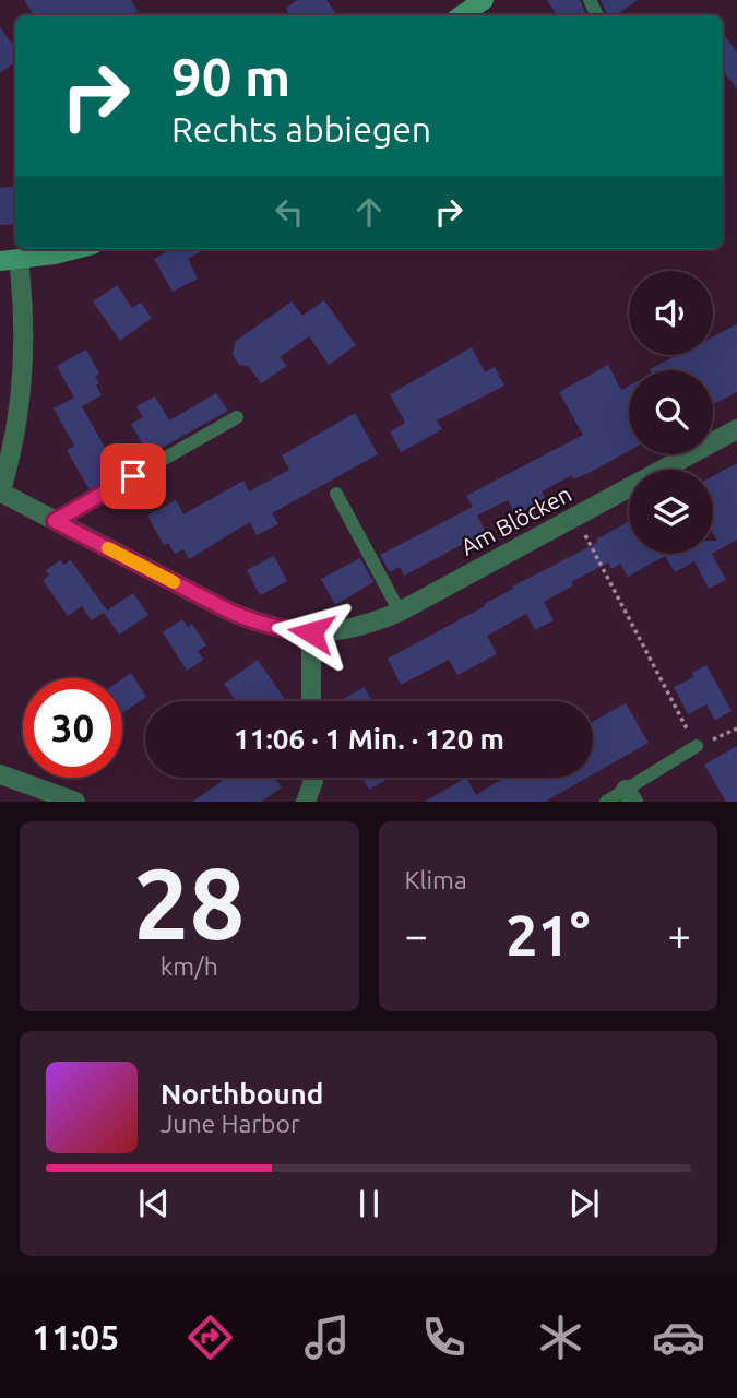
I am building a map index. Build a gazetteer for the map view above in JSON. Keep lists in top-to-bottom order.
{
  "streets": {
    "street": ["Am Blöcken"]
  },
  "page": {
    "turn": ["90 m", "Rechts abbiegen"],
    "limit": "30",
    "trip": "11:06 · 1 Min. · 120 m",
    "tile": [
      ["28", "km/h"],
      "Klima"
    ],
    "heat": ["−", "21°", "+"],
    "song": ["Northbound", "June Harbor"],
    "tabs": "11:05"
  }
}
